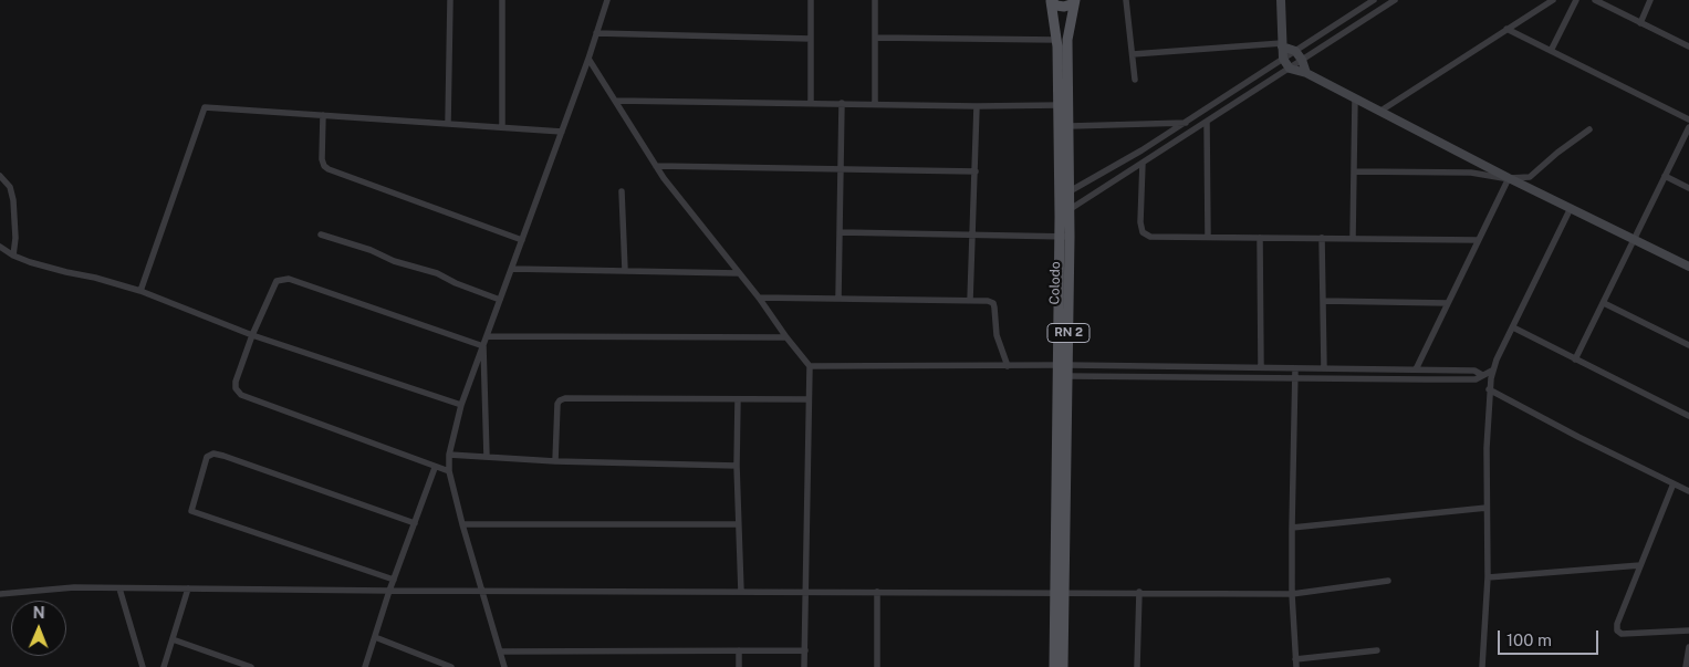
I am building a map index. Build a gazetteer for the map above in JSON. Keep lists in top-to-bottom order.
{
  "streets": {
    "main road": ["Colodo", "RN 2"]
  },
  "scale_bar": "100 m",
  "north": "top"
}
